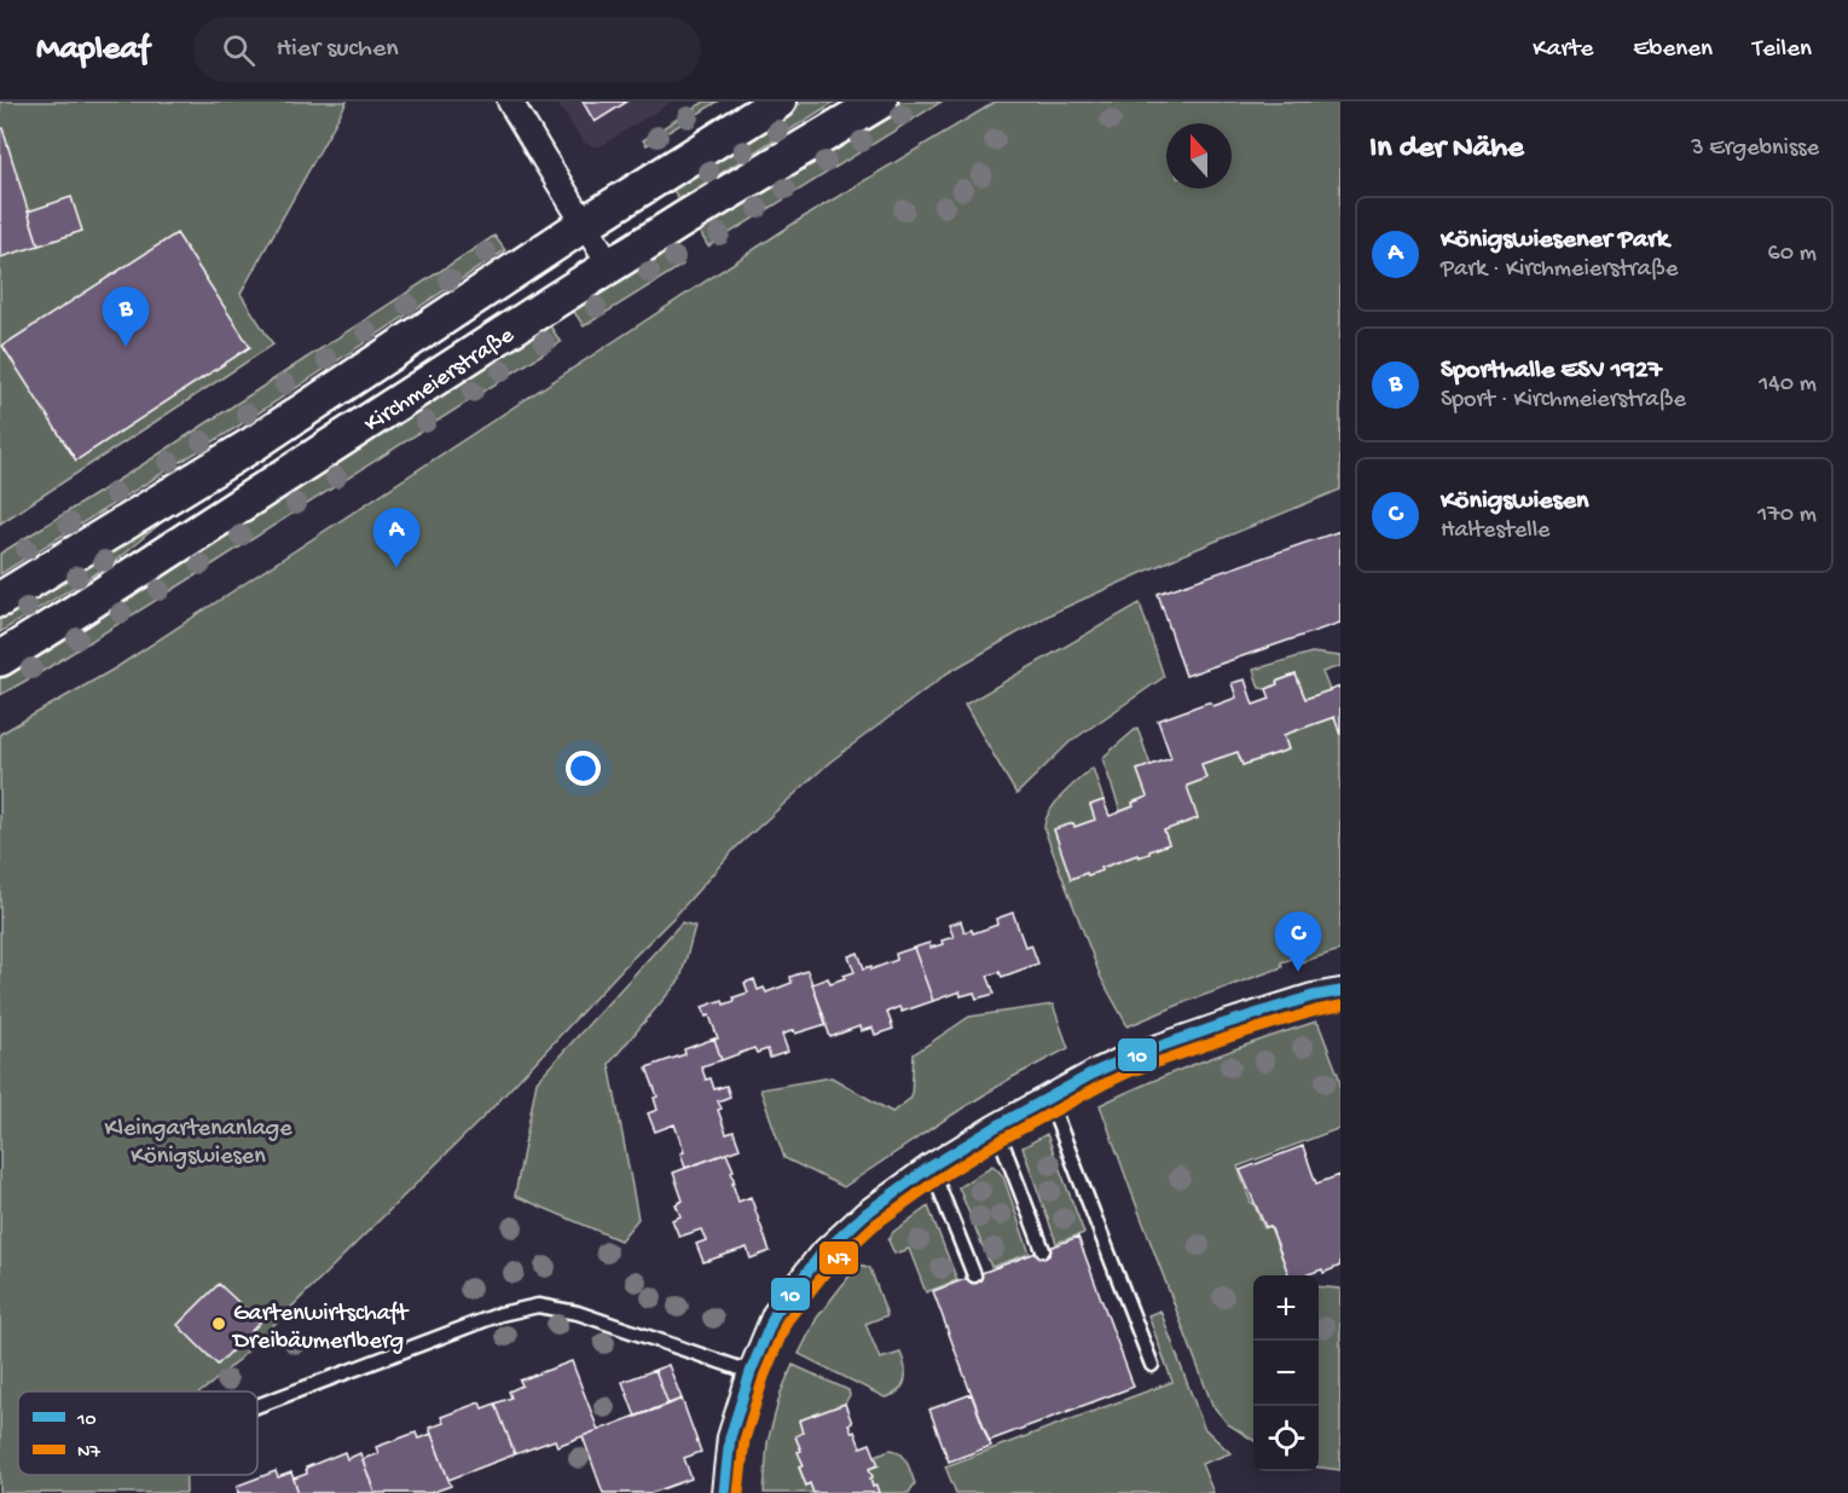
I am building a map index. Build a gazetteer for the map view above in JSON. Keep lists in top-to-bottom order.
{
  "streets": {
    "main road": ["Kirchmeierstraße"]
  },
  "parks": ["Kleingartenanlage Königswiesen"],
  "places": ["Gartenwirtschaft Dreibäumerlberg"],
  "lines": ["transit line 10", "transit line N7"],
  "legend": ["10", "N7"],
  "north": "top",
  "page": {
    "header": "Mapleaf",
    "search": "Hier suchen",
    "nav": ["Karte", "Ebenen", "Teilen"],
    "heading": ["In der Nähe", "3 Ergebnisse"],
    "list": [
      {
        "mark": "A",
        "name": "Königswiesener Park",
        "note": "Park · Kirchmeierstraße",
        "value": "60 m"
      },
      {
        "mark": "B",
        "name": "Sporthalle ESV 1927",
        "note": "Sport · Kirchmeierstraße",
        "value": "140 m"
      },
      {
        "mark": "C",
        "name": "Königswiesen",
        "note": "Haltestelle",
        "value": "170 m"
      }
    ],
    "pins": ["B", "A", "C"],
    "map_buttons": ["+", "−"]
  }
}
